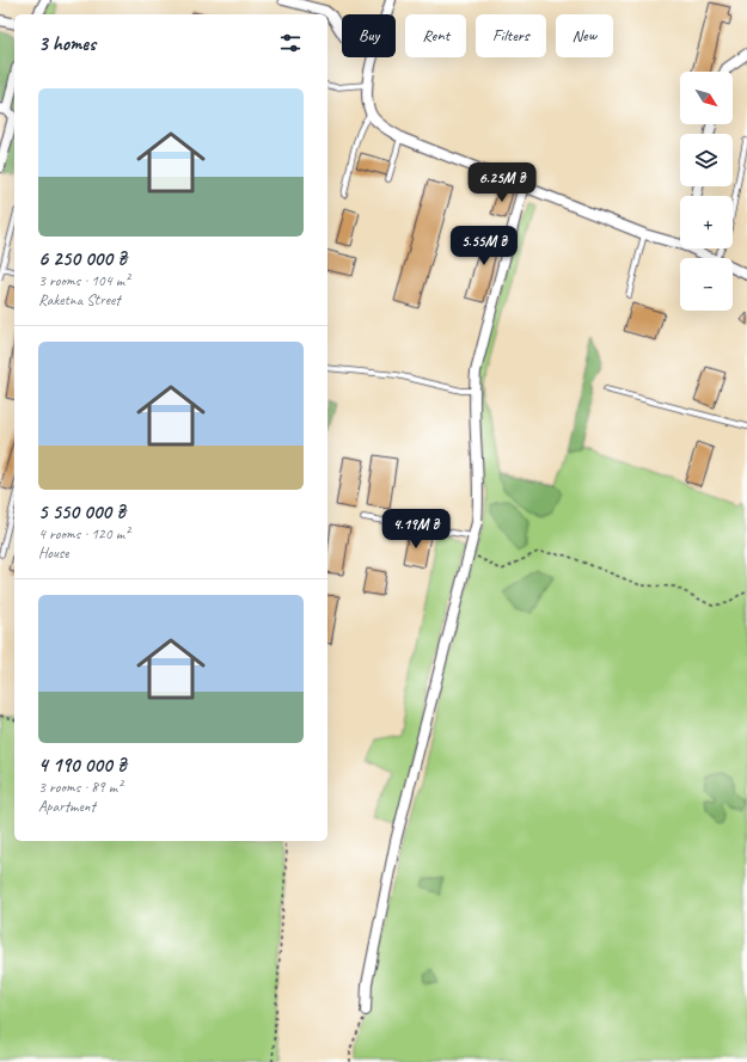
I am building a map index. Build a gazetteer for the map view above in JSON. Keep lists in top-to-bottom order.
{
  "north": "bottom right",
  "page": {
    "chip": [
      "Buy",
      "Rent",
      "Filters",
      "New"
    ],
    "heading": "3 homes",
    "map_buttons": ["+", "−"],
    "list": [
      {
        "name": "6 250 000 ₴",
        "note": "3 rooms · 104 m² · Raketna Street"
      },
      {
        "name": "5 550 000 ₴",
        "note": "4 rooms · 120 m² · House"
      },
      {
        "name": "4 190 000 ₴",
        "note": "3 rooms · 89 m² · Apartment"
      }
    ],
    "price": ["6.25M ₴", "5.55M ₴", "4.19M ₴"]
  }
}
